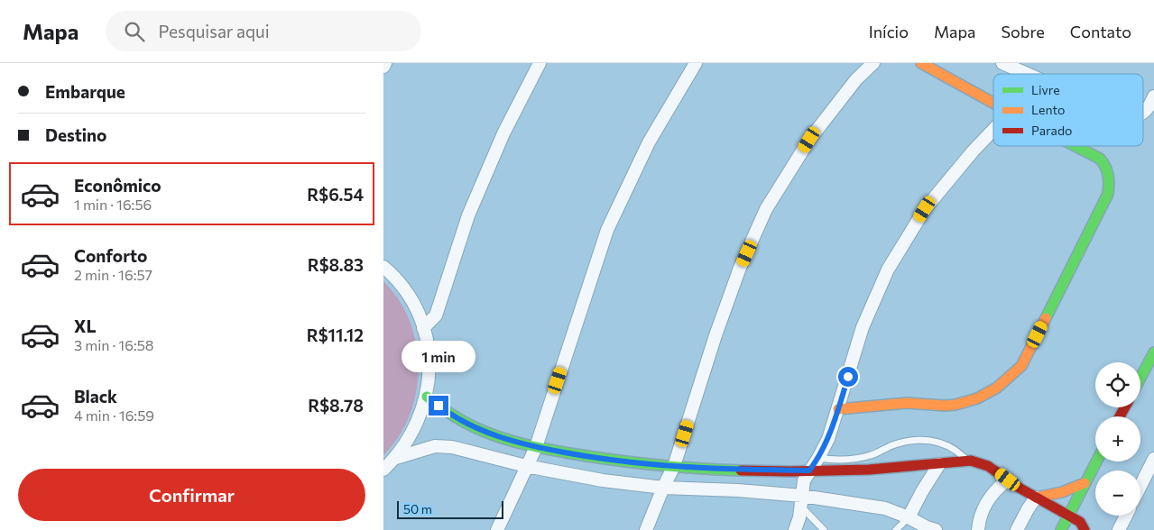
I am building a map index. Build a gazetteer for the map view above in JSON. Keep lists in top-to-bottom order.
{
  "legend": ["Livre", "Lento", "Parado"],
  "scale_bar": "50 m",
  "page": {
    "header": "Mapa",
    "search": "Pesquisar aqui",
    "nav": [
      "Início",
      "Mapa",
      "Sobre",
      "Contato"
    ],
    "banner": ["Embarque", "Destino"],
    "list": [
      {
        "name": "Econômico",
        "note": "1 min · 16:56",
        "value": "R$6.54"
      },
      {
        "name": "Conforto",
        "note": "2 min · 16:57",
        "value": "R$8.83"
      },
      {
        "name": "XL",
        "note": "3 min · 16:58",
        "value": "R$11.12"
      },
      {
        "name": "Black",
        "note": "4 min · 16:59",
        "value": "R$8.78"
      }
    ],
    "bubble": "1 min",
    "map_buttons": ["+", "−"],
    "buttons": "Confirmar",
    "scale": "50 m"
  }
}
